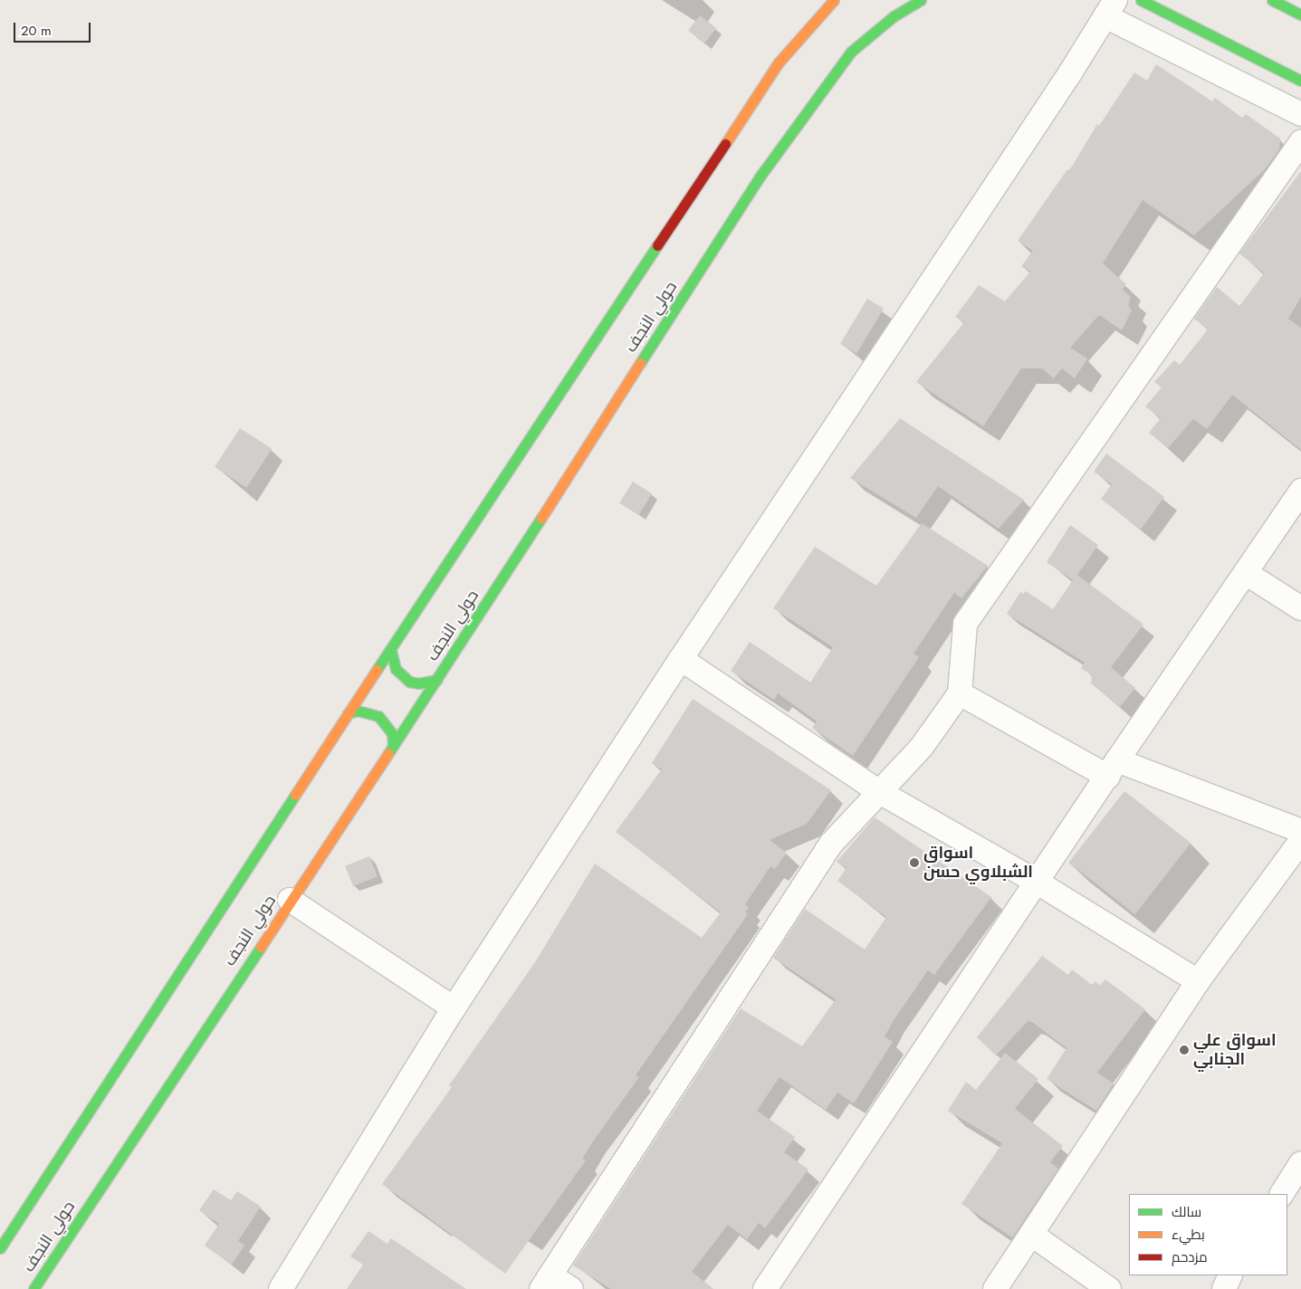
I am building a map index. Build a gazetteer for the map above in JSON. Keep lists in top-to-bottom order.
{
  "streets": {
    "main road": ["حولي النجف"]
  },
  "places": ["اسواق الشبلاوي حسن", "اسواق علي الجنابي"],
  "legend": ["سالك", "بطيء", "مزدحم"],
  "scale_bar": "20 m"
}
